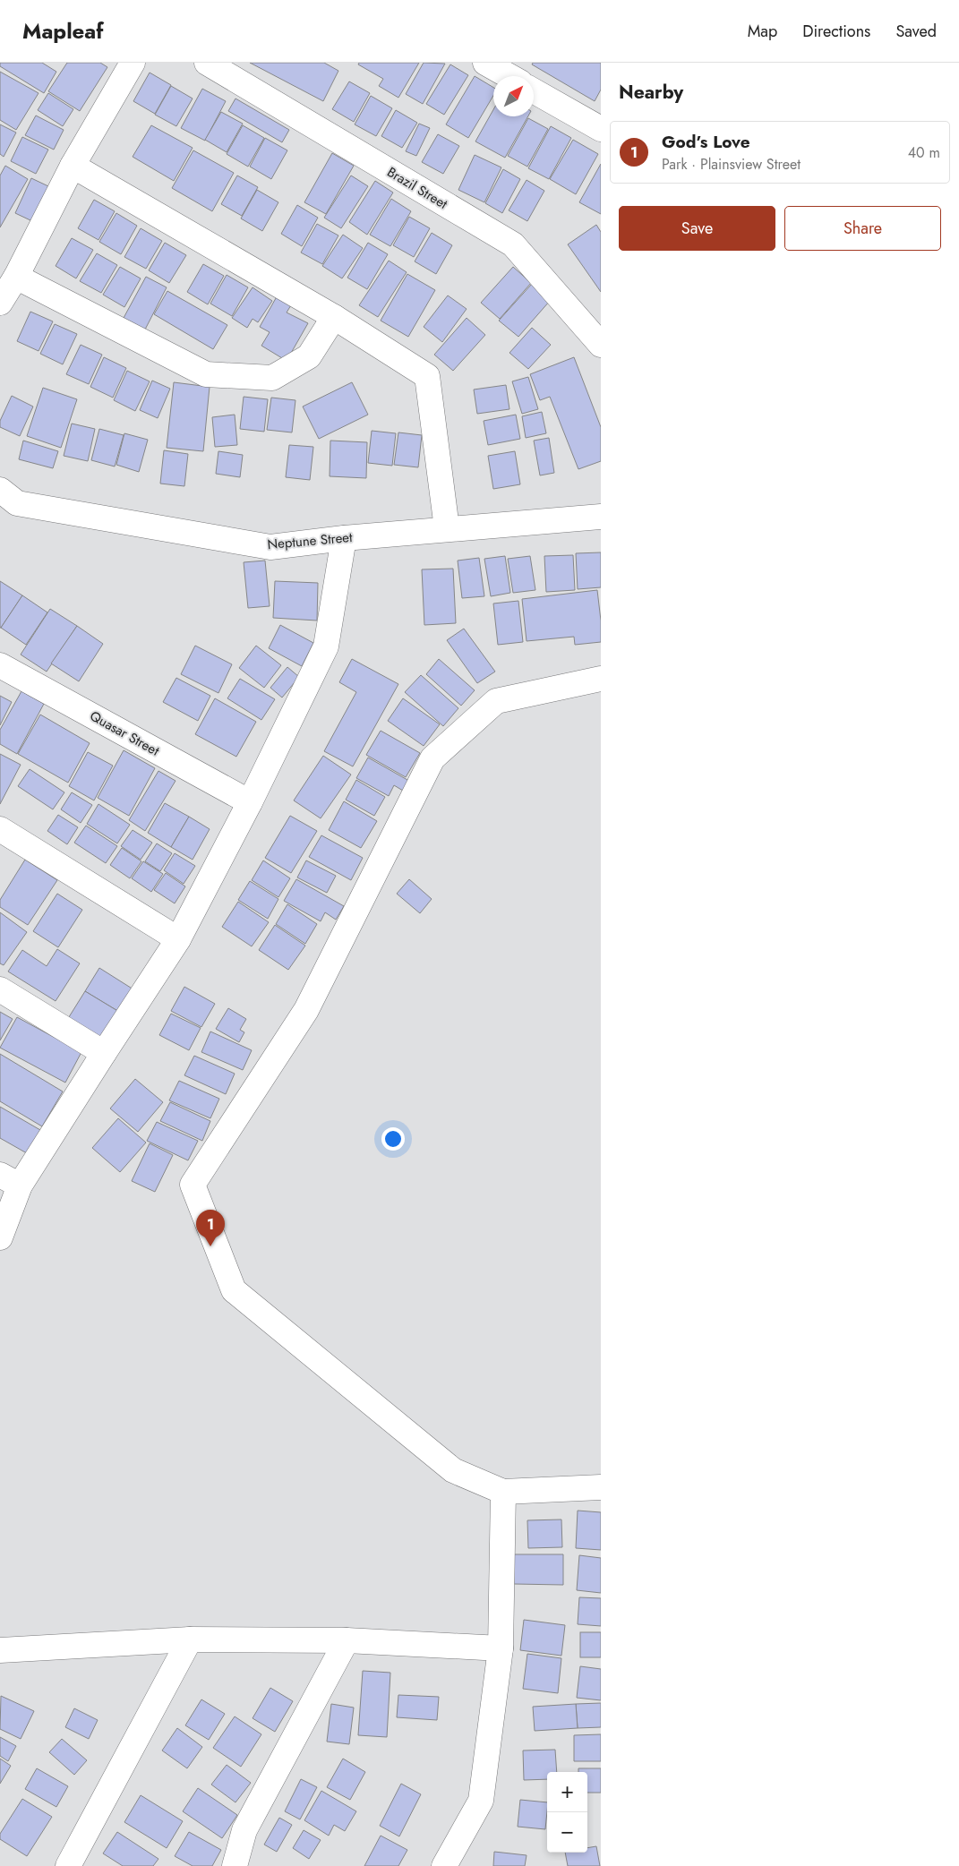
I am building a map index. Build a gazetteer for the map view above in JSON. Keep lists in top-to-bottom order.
{
  "streets": {
    "street": ["Brazil Street", "Neptune Street", "Quasar Street"]
  },
  "north": "top right",
  "page": {
    "header": "Mapleaf",
    "nav": ["Map", "Directions", "Saved"],
    "heading": "Nearby",
    "list": [
      {
        "mark": "1",
        "name": "God’s Love",
        "note": "Park · Plainsview Street",
        "value": "40 m"
      }
    ],
    "buttons": ["Save", "Share"],
    "pins": "1",
    "map_buttons": ["+", "−"]
  }
}
